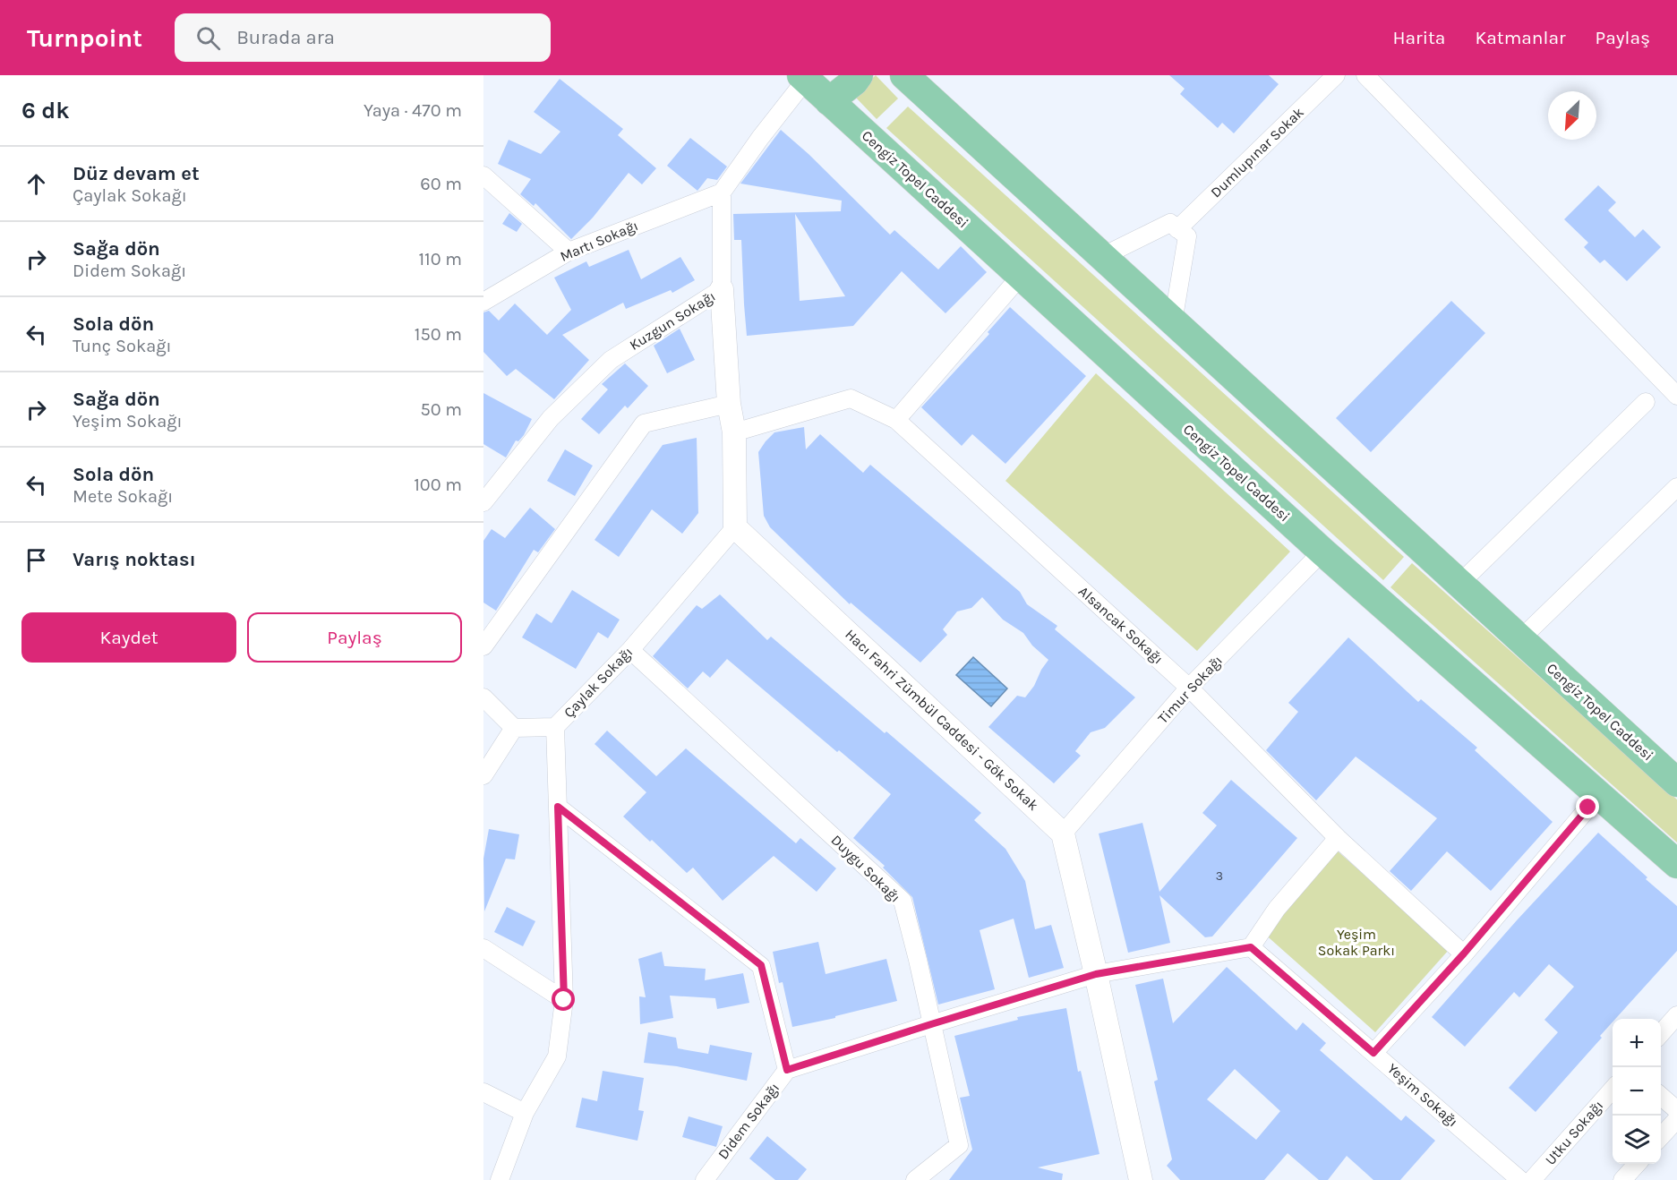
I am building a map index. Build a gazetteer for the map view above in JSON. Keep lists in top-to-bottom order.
{
  "streets": {
    "main road": ["Cengiz Topel Caddesi"],
    "street": [
      "Dumlupınar Sokak",
      "Martı Sokağı",
      "Kuzgun Sokağı",
      "Alsancak Sokağı",
      "Çaylak Sokağı",
      "Timur Sokağı",
      "Hacı Fahri Zümbül Caddesi - Gök Sokak",
      "Duygu Sokağı",
      "Yeşim Sokağı",
      "Didem Sokağı",
      "Utku Sokağı"
    ]
  },
  "crossings": [
    ["Cengiz Topel Caddesi", "Timur Sokağı"],
    ["Martı Sokağı", "Kuzgun Sokağı"],
    ["Alsancak Sokağı", "Timur Sokağı"],
    ["Çaylak Sokağı", "Hacı Fahri Zümbül Caddesi - Gök Sokak"],
    ["Çaylak Sokağı", "Duygu Sokağı"],
    ["Çaylak Sokağı", "Didem Sokağı"],
    ["Timur Sokağı", "Hacı Fahri Zümbül Caddesi - Gök Sokak"]
  ],
  "parks": ["Yeşim Sokak Parkı"],
  "house_numbers": ["3"],
  "north": "bottom left",
  "page": {
    "header": "Turnpoint",
    "search": "Burada ara",
    "nav": ["Harita", "Katmanlar", "Paylaş"],
    "heading": ["6 dk", "Yaya · 470 m"],
    "list": [
      ["Düz devam et", "Çaylak Sokağı", "60 m"],
      ["Sağa dön", "Didem Sokağı", "110 m"],
      ["Sola dön", "Tunç Sokağı", "150 m"],
      ["Sağa dön", "Yeşim Sokağı", "50 m"],
      ["Sola dön", "Mete Sokağı", "100 m"],
      "Varış noktası"
    ],
    "buttons": ["Kaydet", "Paylaş"],
    "map_buttons": ["+", "−"]
  }
}
